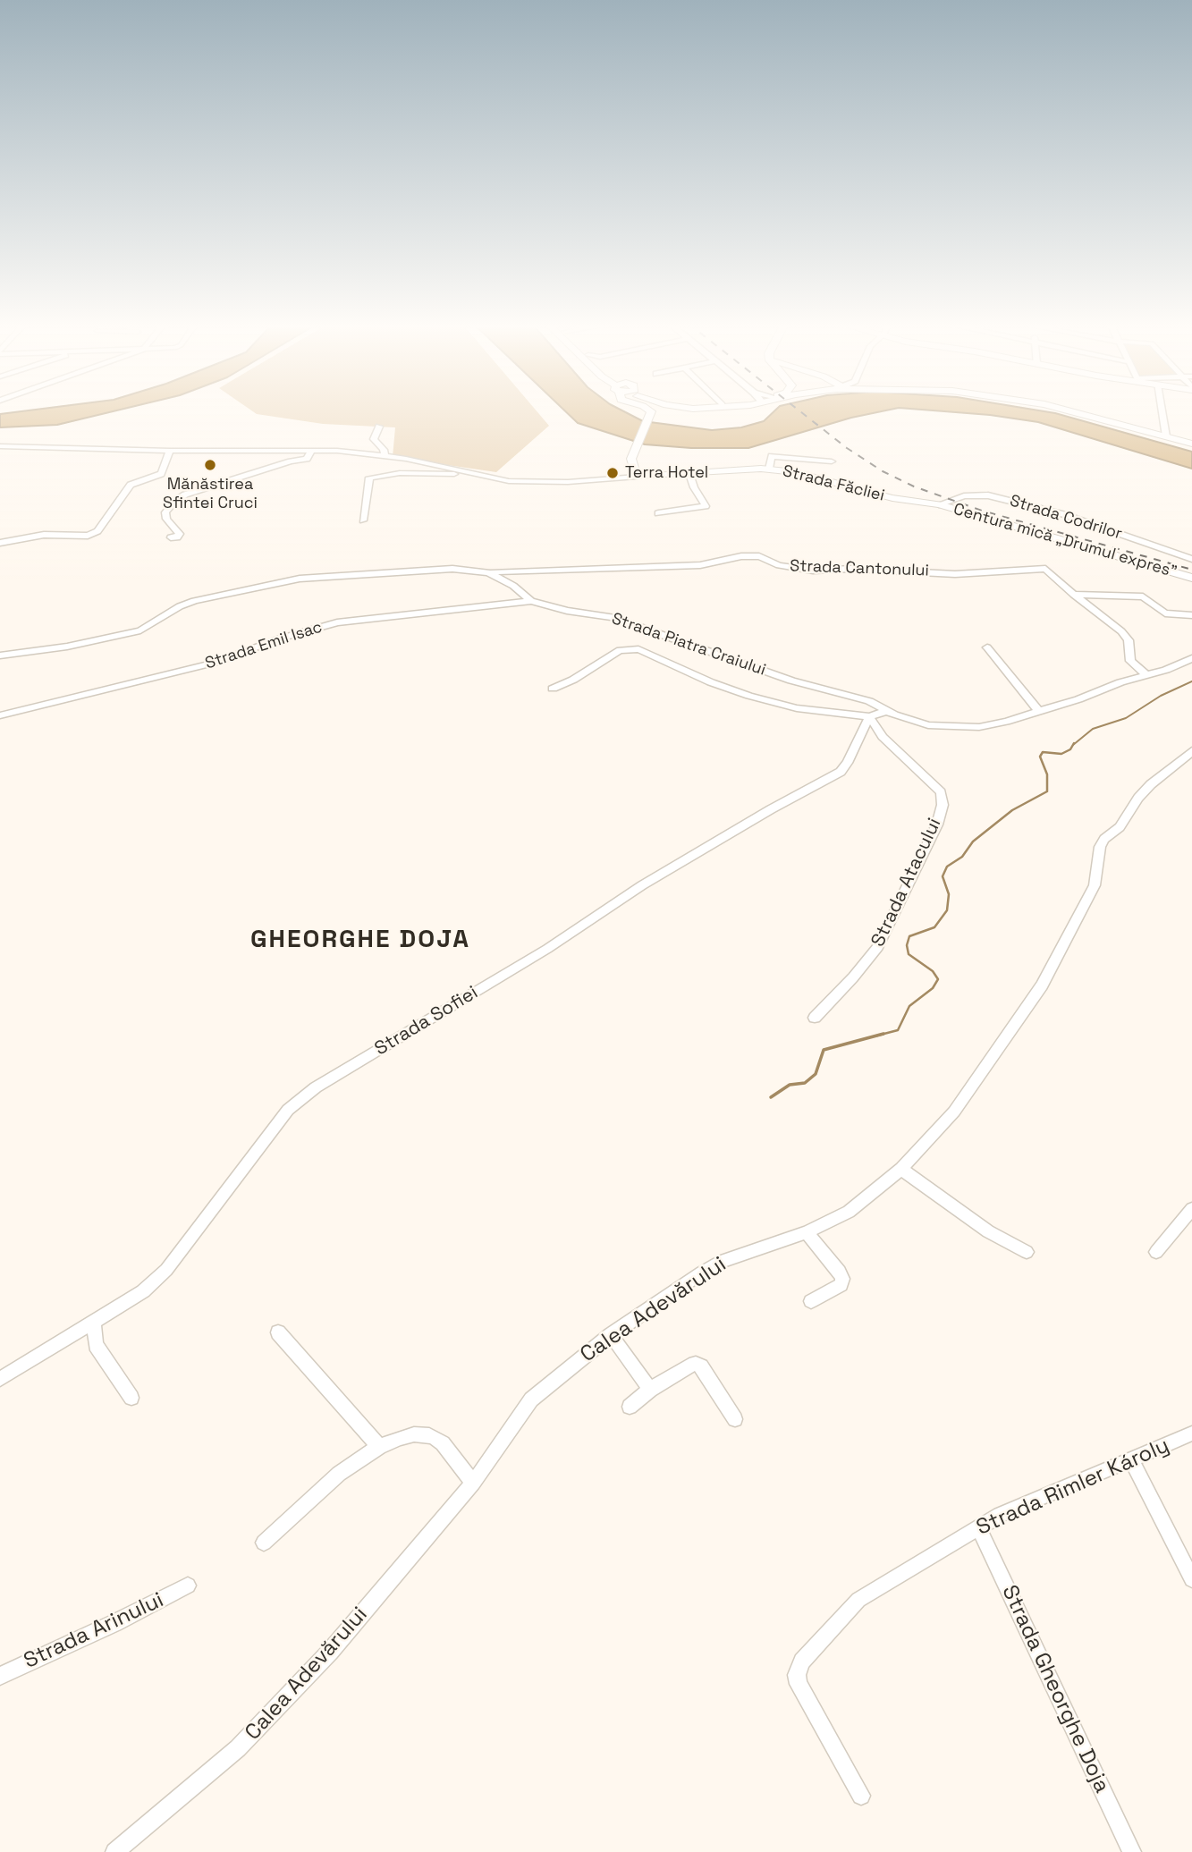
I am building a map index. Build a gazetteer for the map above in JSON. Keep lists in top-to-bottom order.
{
  "streets": {
    "main road": ["Strada Făcliei", "Centura mică „Drumul expres”"],
    "street": [
      "Strada Codrilor",
      "Strada Cantonului",
      "Strada Piatra Craiului",
      "Strada Emil Isac",
      "Strada Atacului",
      "Strada Sofiei",
      "Calea Adevărului",
      "Strada Rimler Károly",
      "Strada Arinului",
      "Strada Gheorghe Doja"
    ]
  },
  "crossings": [
    ["Strada Făcliei", "Strada Codrilor"],
    ["Strada Făcliei", "Centura mică „Drumul expres”"],
    ["Strada Codrilor", "Centura mică „Drumul expres”"],
    ["Strada Cantonului", "Strada Piatra Craiului"],
    ["Strada Piatra Craiului", "Strada Emil Isac"],
    ["Strada Atacului", "Strada Sofiei"],
    ["Strada Rimler Károly", "Strada Gheorghe Doja"]
  ],
  "districts": ["GHEORGHE DOJA"],
  "places": ["Mănăstirea Sfintei Cruci", "Terra Hotel"]
}
